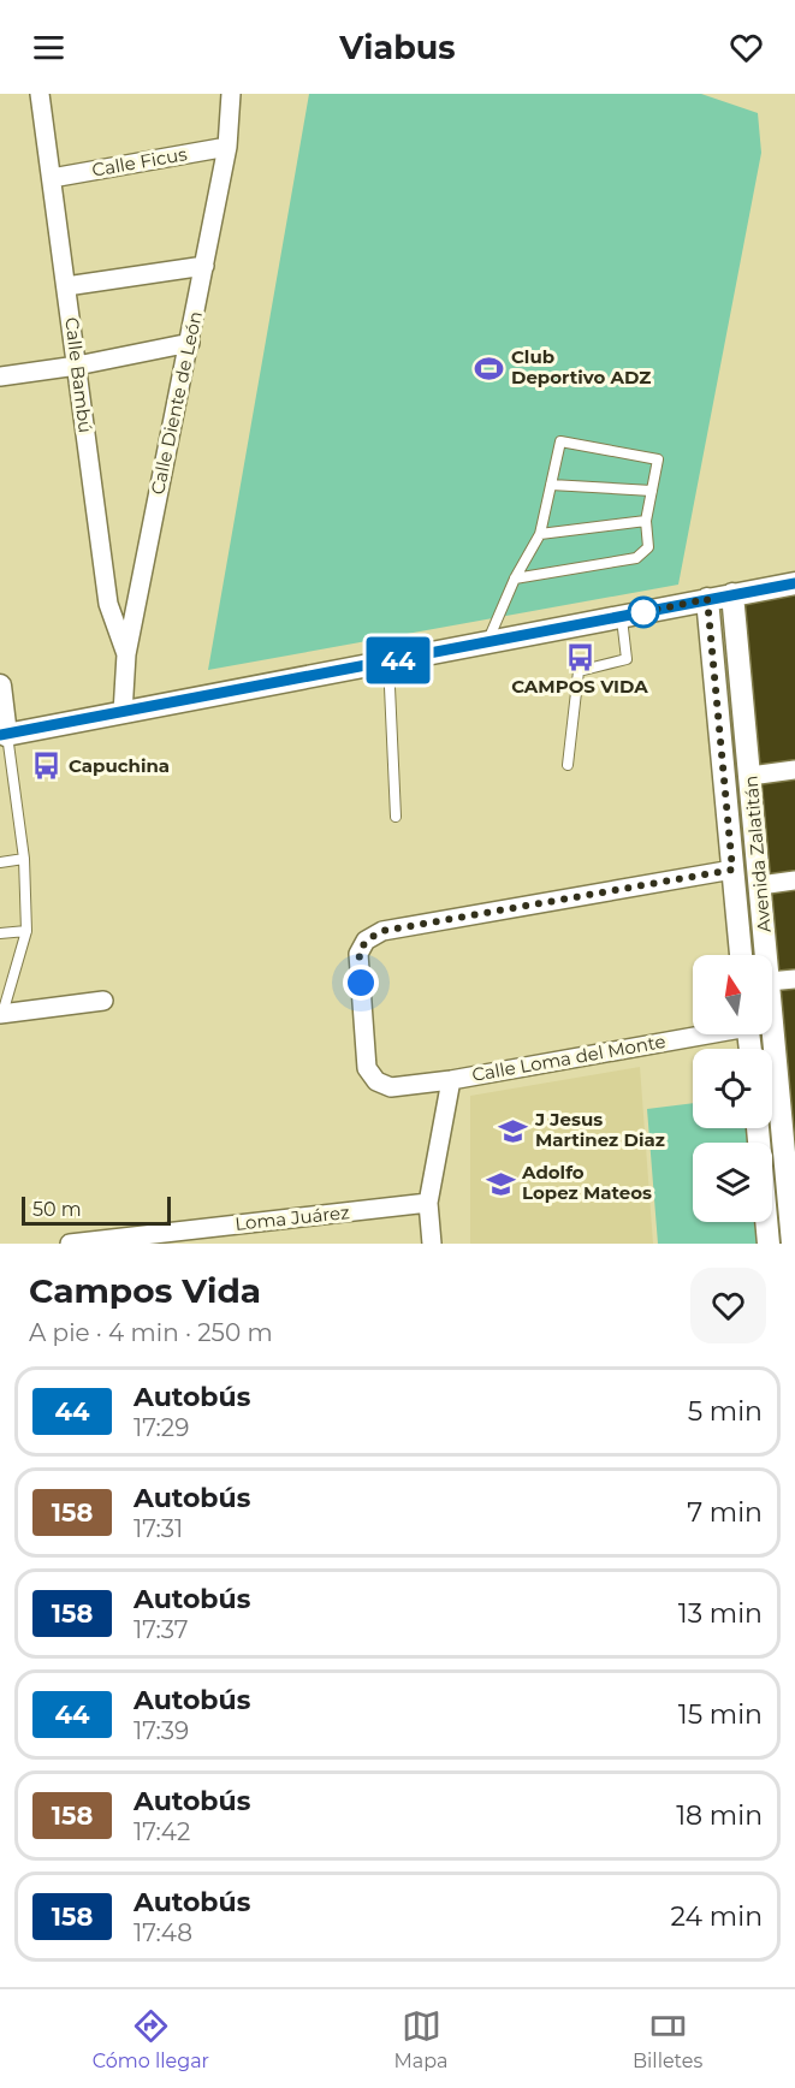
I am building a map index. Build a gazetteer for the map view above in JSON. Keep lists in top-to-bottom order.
{
  "streets": {
    "street": [
      "Calle Ficus",
      "Calle Bambú",
      "Calle Diente de León",
      "Avenida Zalatitán",
      "Calle Loma del Monte",
      "Loma Juárez"
    ]
  },
  "crossings": [
    ["Calle Ficus", "Calle Bambú"],
    ["Calle Ficus", "Calle Diente de León"],
    ["Calle Bambú", "Calle Diente de León"],
    ["Avenida Zalatitán", "Calle Loma del Monte"]
  ],
  "places": {
    "sports": ["Club Deportivo ADZ"],
    "bus stop": ["CAMPOS VIDA", "Capuchina"],
    "school or university": ["J Jesus Martinez Diaz", "Adolfo Lopez Mateos"]
  },
  "lines": ["bus line 44"],
  "scale_bar": "50 m",
  "north": "top",
  "page": {
    "header": "Viabus",
    "on_map": "44",
    "scale": "50 m",
    "heading": ["Campos Vida", "A pie · 4 min · 250 m"],
    "list": [
      {
        "mark": "44",
        "name": "Autobús",
        "note": "17:29",
        "value": "5 min"
      },
      {
        "mark": "158",
        "name": "Autobús",
        "note": "17:31",
        "value": "7 min"
      },
      {
        "mark": "158",
        "name": "Autobús",
        "note": "17:37",
        "value": "13 min"
      },
      {
        "mark": "44",
        "name": "Autobús",
        "note": "17:39",
        "value": "15 min"
      },
      {
        "mark": "158",
        "name": "Autobús",
        "note": "17:42",
        "value": "18 min"
      },
      {
        "mark": "158",
        "name": "Autobús",
        "note": "17:48",
        "value": "24 min"
      }
    ],
    "tabs": ["Cómo llegar", "Mapa", "Billetes"]
  }
}
